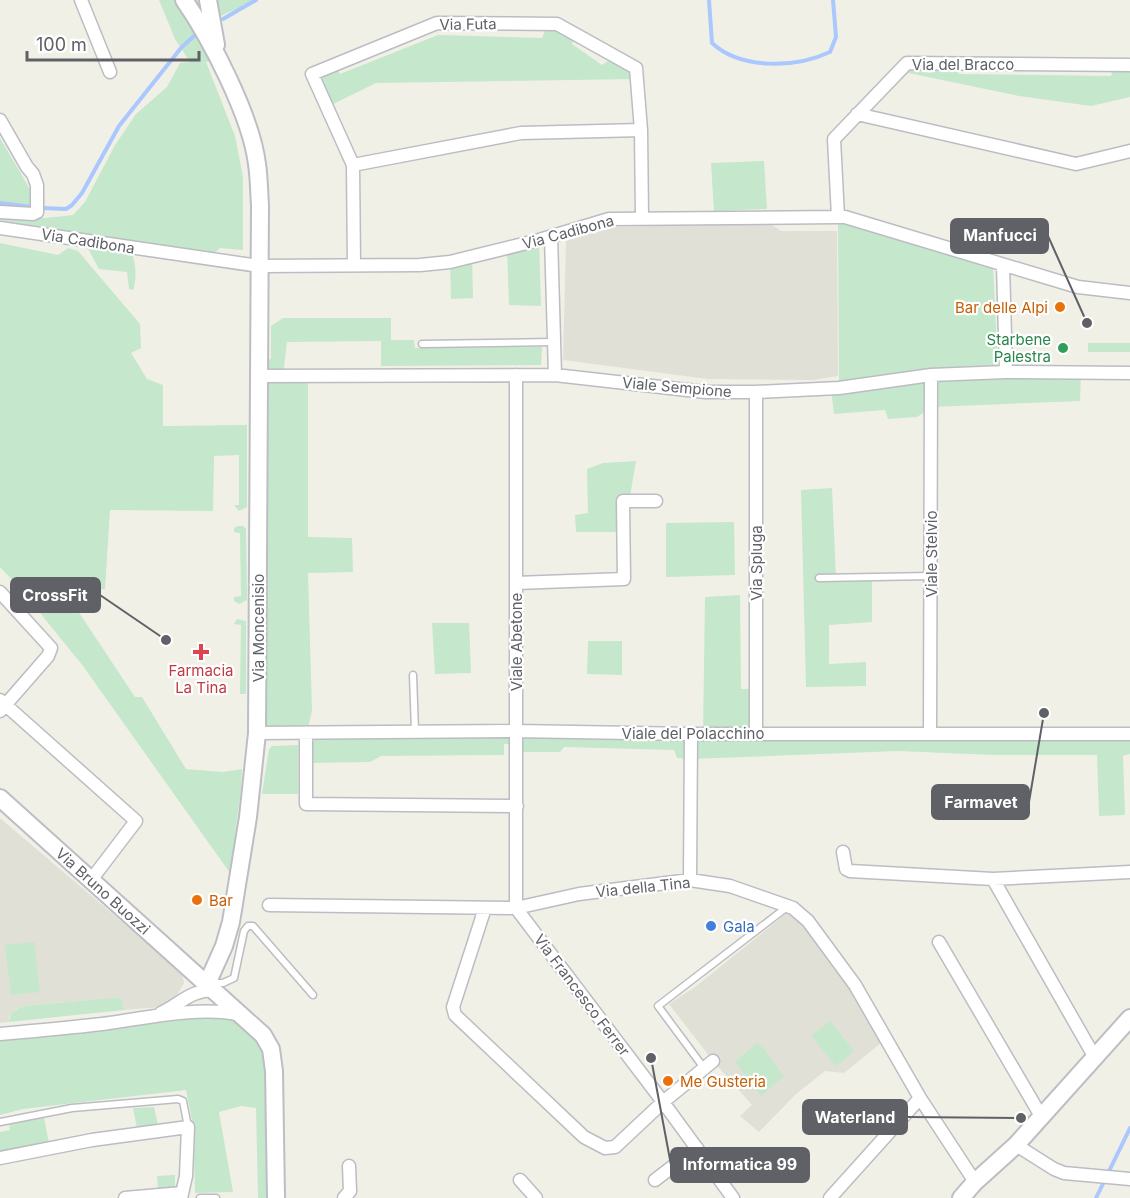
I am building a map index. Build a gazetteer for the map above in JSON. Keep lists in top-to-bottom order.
{
  "streets": {
    "main road": ["Via Moncenisio", "Via Bruno Buozzi"],
    "street": [
      "Via Futa",
      "Via del Bracco",
      "Via Cadibona",
      "Viale Sempione",
      "Viale Stelvio",
      "Via Spluga",
      "Viale Abetone",
      "Viale del Polacchino",
      "Via della Tina",
      "Via Francesco Ferrer"
    ]
  },
  "crossings": [
    ["Via Futa", "Via Cadibona"],
    ["Via del Bracco", "Via Cadibona"],
    ["Via Cadibona", "Via Moncenisio"],
    ["Viale Sempione", "Viale Stelvio"],
    ["Viale Sempione", "Via Spluga"],
    ["Viale Sempione", "Via Moncenisio"],
    ["Viale Sempione", "Viale Abetone"],
    ["Viale Stelvio", "Viale del Polacchino"],
    ["Via Spluga", "Viale del Polacchino"],
    ["Via Moncenisio", "Viale del Polacchino"],
    ["Via Moncenisio", "Via Bruno Buozzi"],
    ["Viale Abetone", "Viale del Polacchino"],
    ["Viale Abetone", "Via della Tina"],
    ["Viale Abetone", "Via Francesco Ferrer"],
    ["Via della Tina", "Via Francesco Ferrer"]
  ],
  "places": {
    "other": [
      "Bar delle Alpi",
      "Manfucci",
      "Starbene Palestra",
      "CrossFit",
      "Farmavet",
      "Bar",
      "Gala",
      "Informatica 99",
      "Me Gusteria",
      "Waterland"
    ],
    "health": ["Farmacia La Tina"]
  },
  "scale_bar": "100 m"
}
